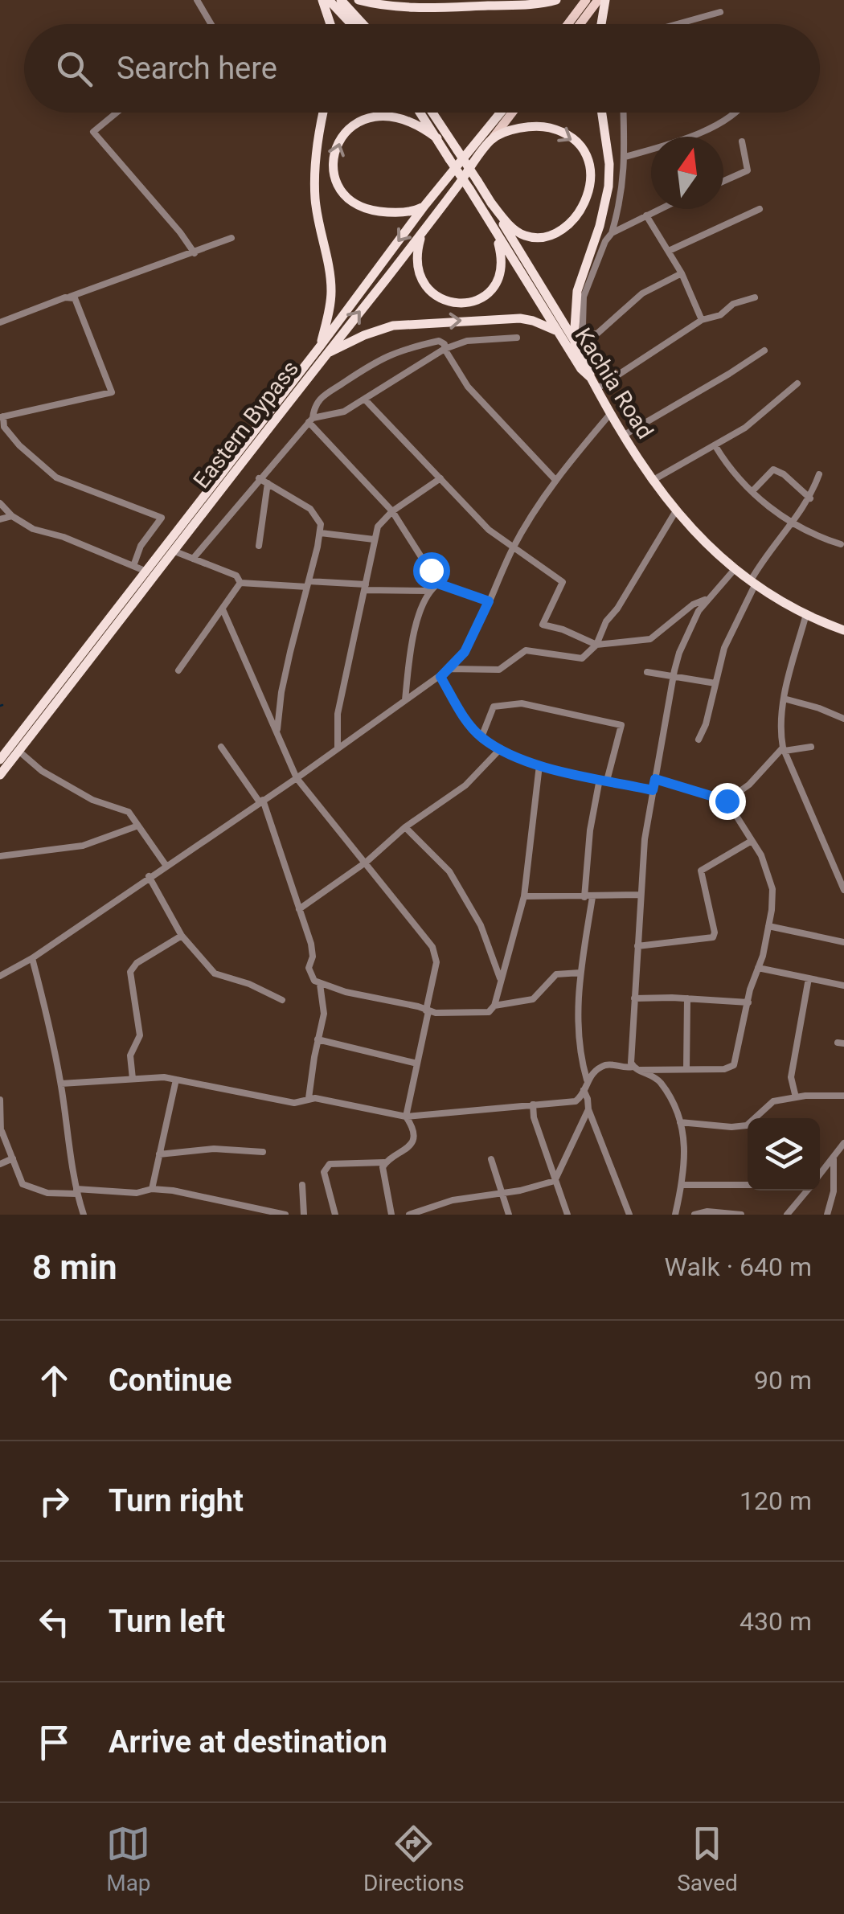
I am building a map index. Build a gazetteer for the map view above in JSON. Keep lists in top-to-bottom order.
{
  "streets": {
    "highway": ["Kachia Road", "Eastern Bypass"]
  },
  "north": "top",
  "page": {
    "search": "Search here",
    "heading": ["8 min", "Walk · 640 m"],
    "list": [
      ["Continue", "90 m"],
      ["Turn right", "120 m"],
      ["Turn left", "430 m"],
      "Arrive at destination"
    ],
    "nav": ["Map", "Directions", "Saved"]
  }
}
